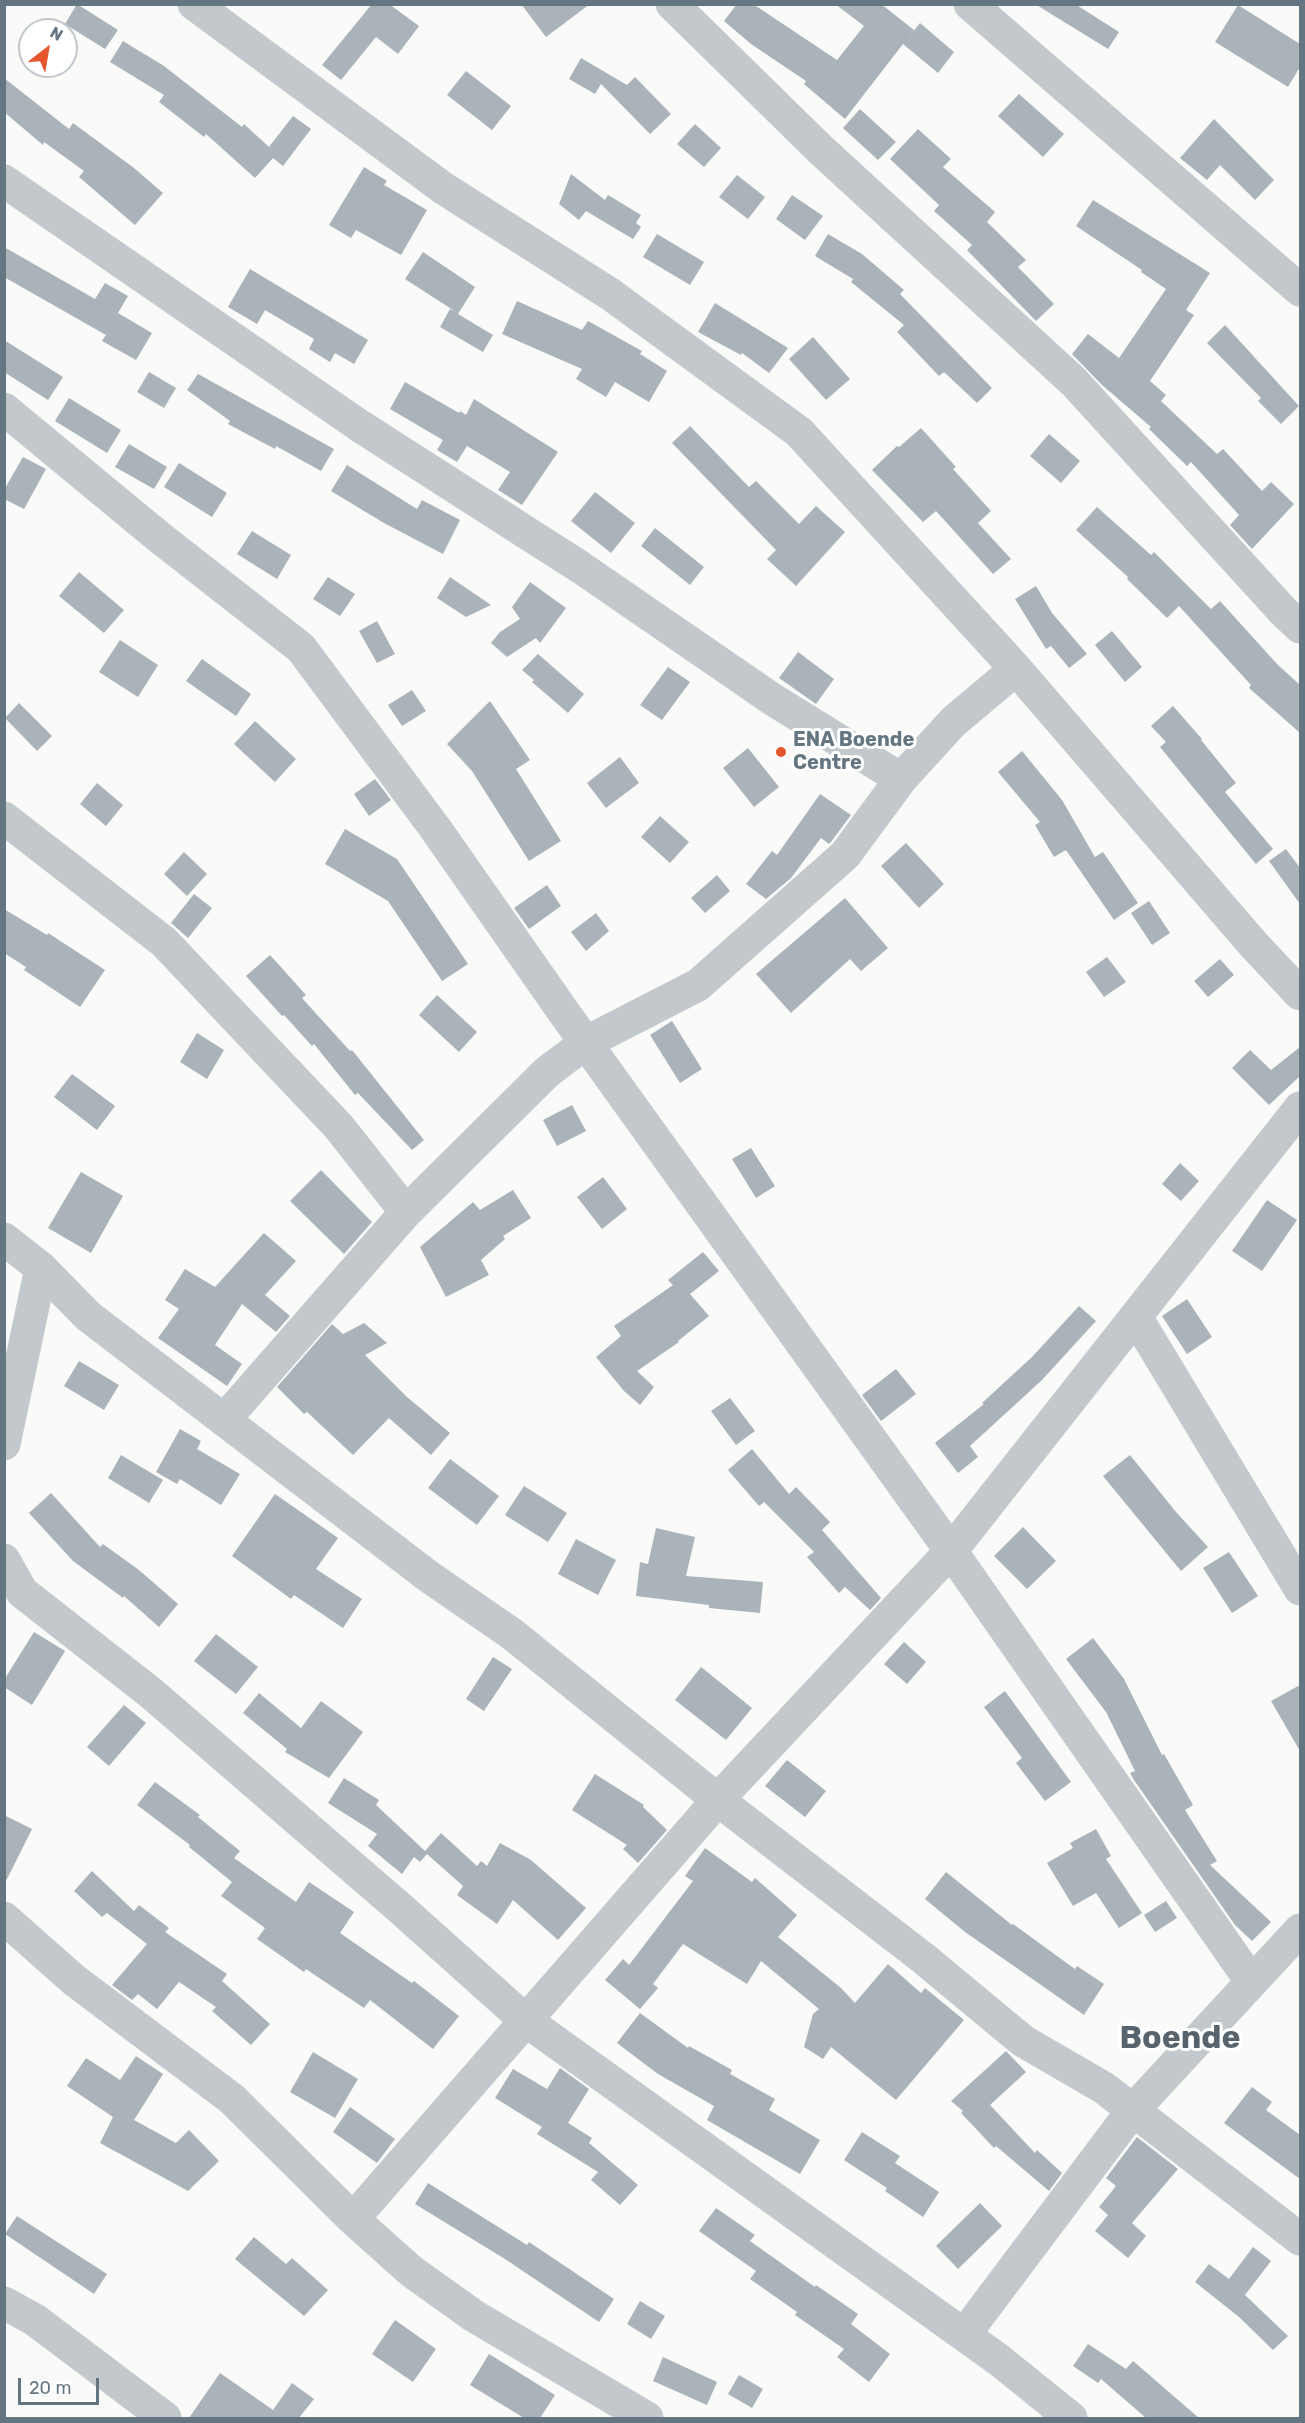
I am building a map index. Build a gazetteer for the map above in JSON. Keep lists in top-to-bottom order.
{
  "districts": ["Boende"],
  "places": ["ENA Boende Centre"],
  "scale_bar": "20 m",
  "north": "top right"
}
